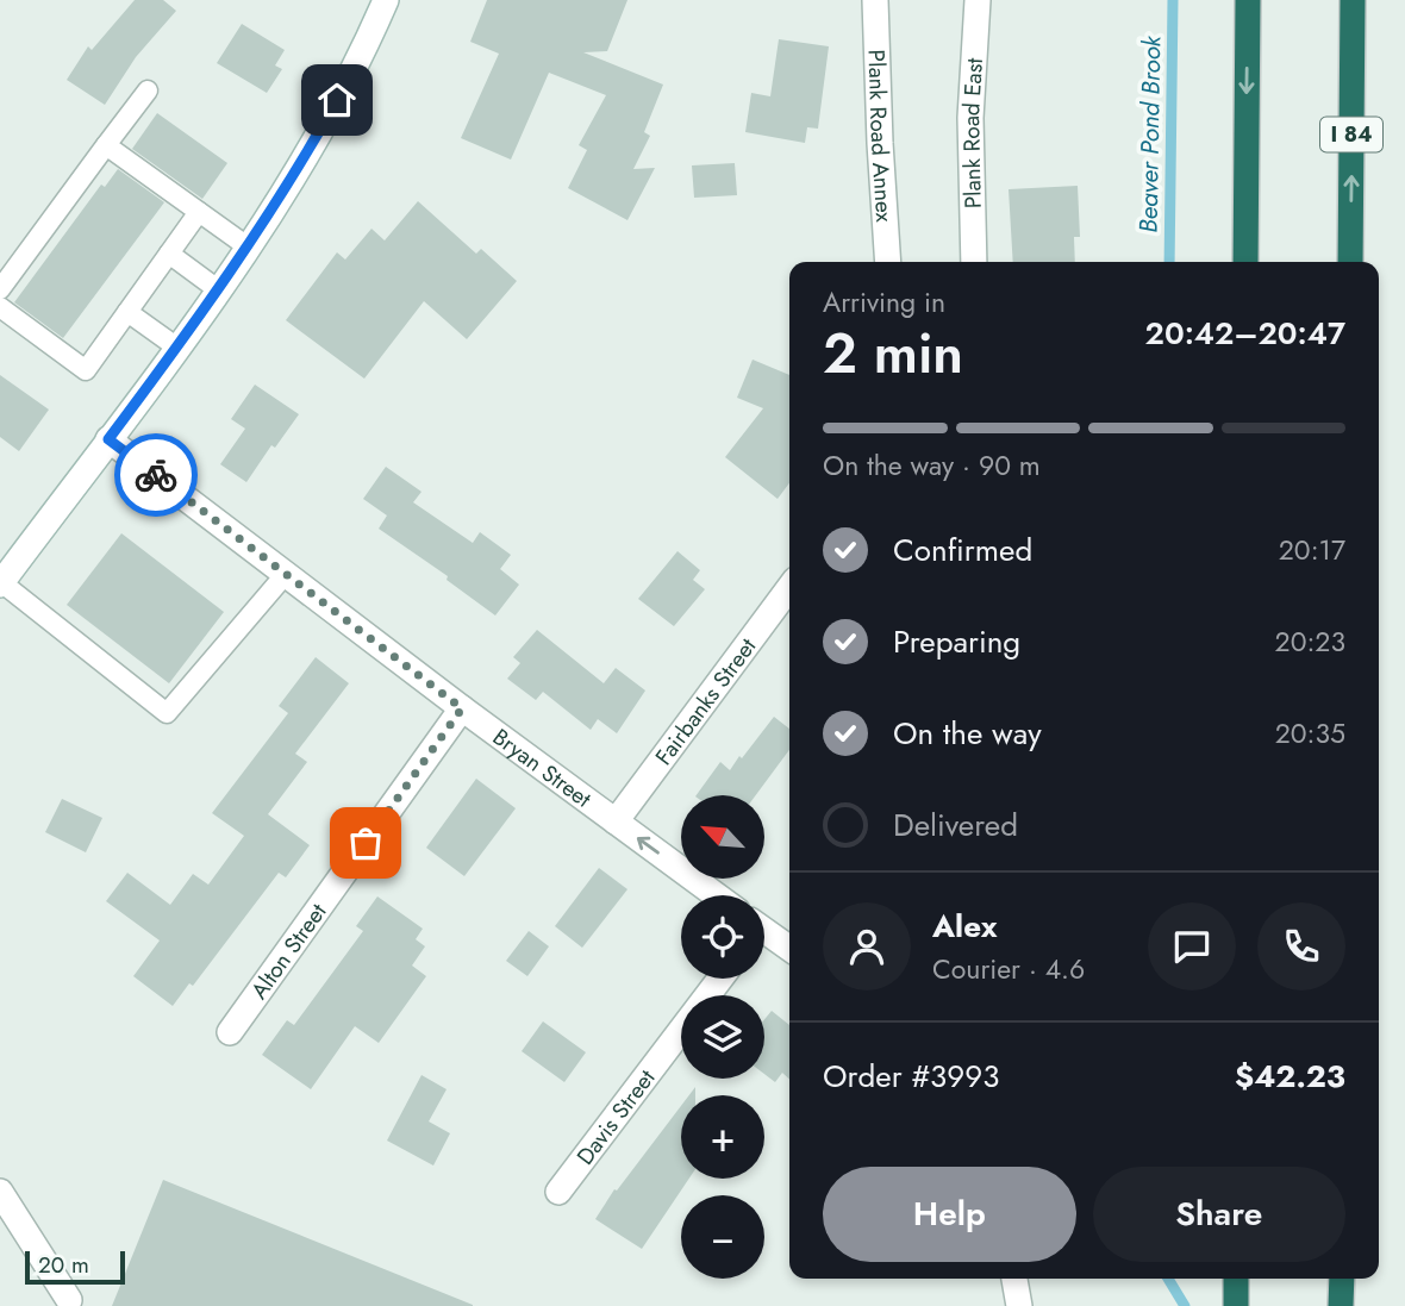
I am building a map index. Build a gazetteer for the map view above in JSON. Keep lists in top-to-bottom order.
{
  "streets": {
    "highway": ["I 84"],
    "street": [
      "Plank Road Annex",
      "Plank Road East",
      "Fairbanks Street",
      "Bryan Street",
      "Alton Street",
      "Davis Street"
    ]
  },
  "crossings": [
    ["Fairbanks Street", "Bryan Street"],
    ["Bryan Street", "Alton Street"]
  ],
  "water": ["Beaver Pond Brook"],
  "scale_bar": "20 m",
  "north": "top left",
  "page": {
    "heading": ["2 min", "Arriving in", "20:42–20:47"],
    "panel": [
      "Alex",
      "Courier · 4.6",
      "Order #3993",
      "$42.23"
    ],
    "bar": "On the way · 90 m",
    "list": [
      ["Confirmed", "20:17"],
      ["Preparing", "20:23"],
      ["On the way", "20:35"],
      "Delivered"
    ],
    "map_buttons": ["+", "−"],
    "buttons": ["Help", "Share"],
    "scale": "20 m"
  }
}
